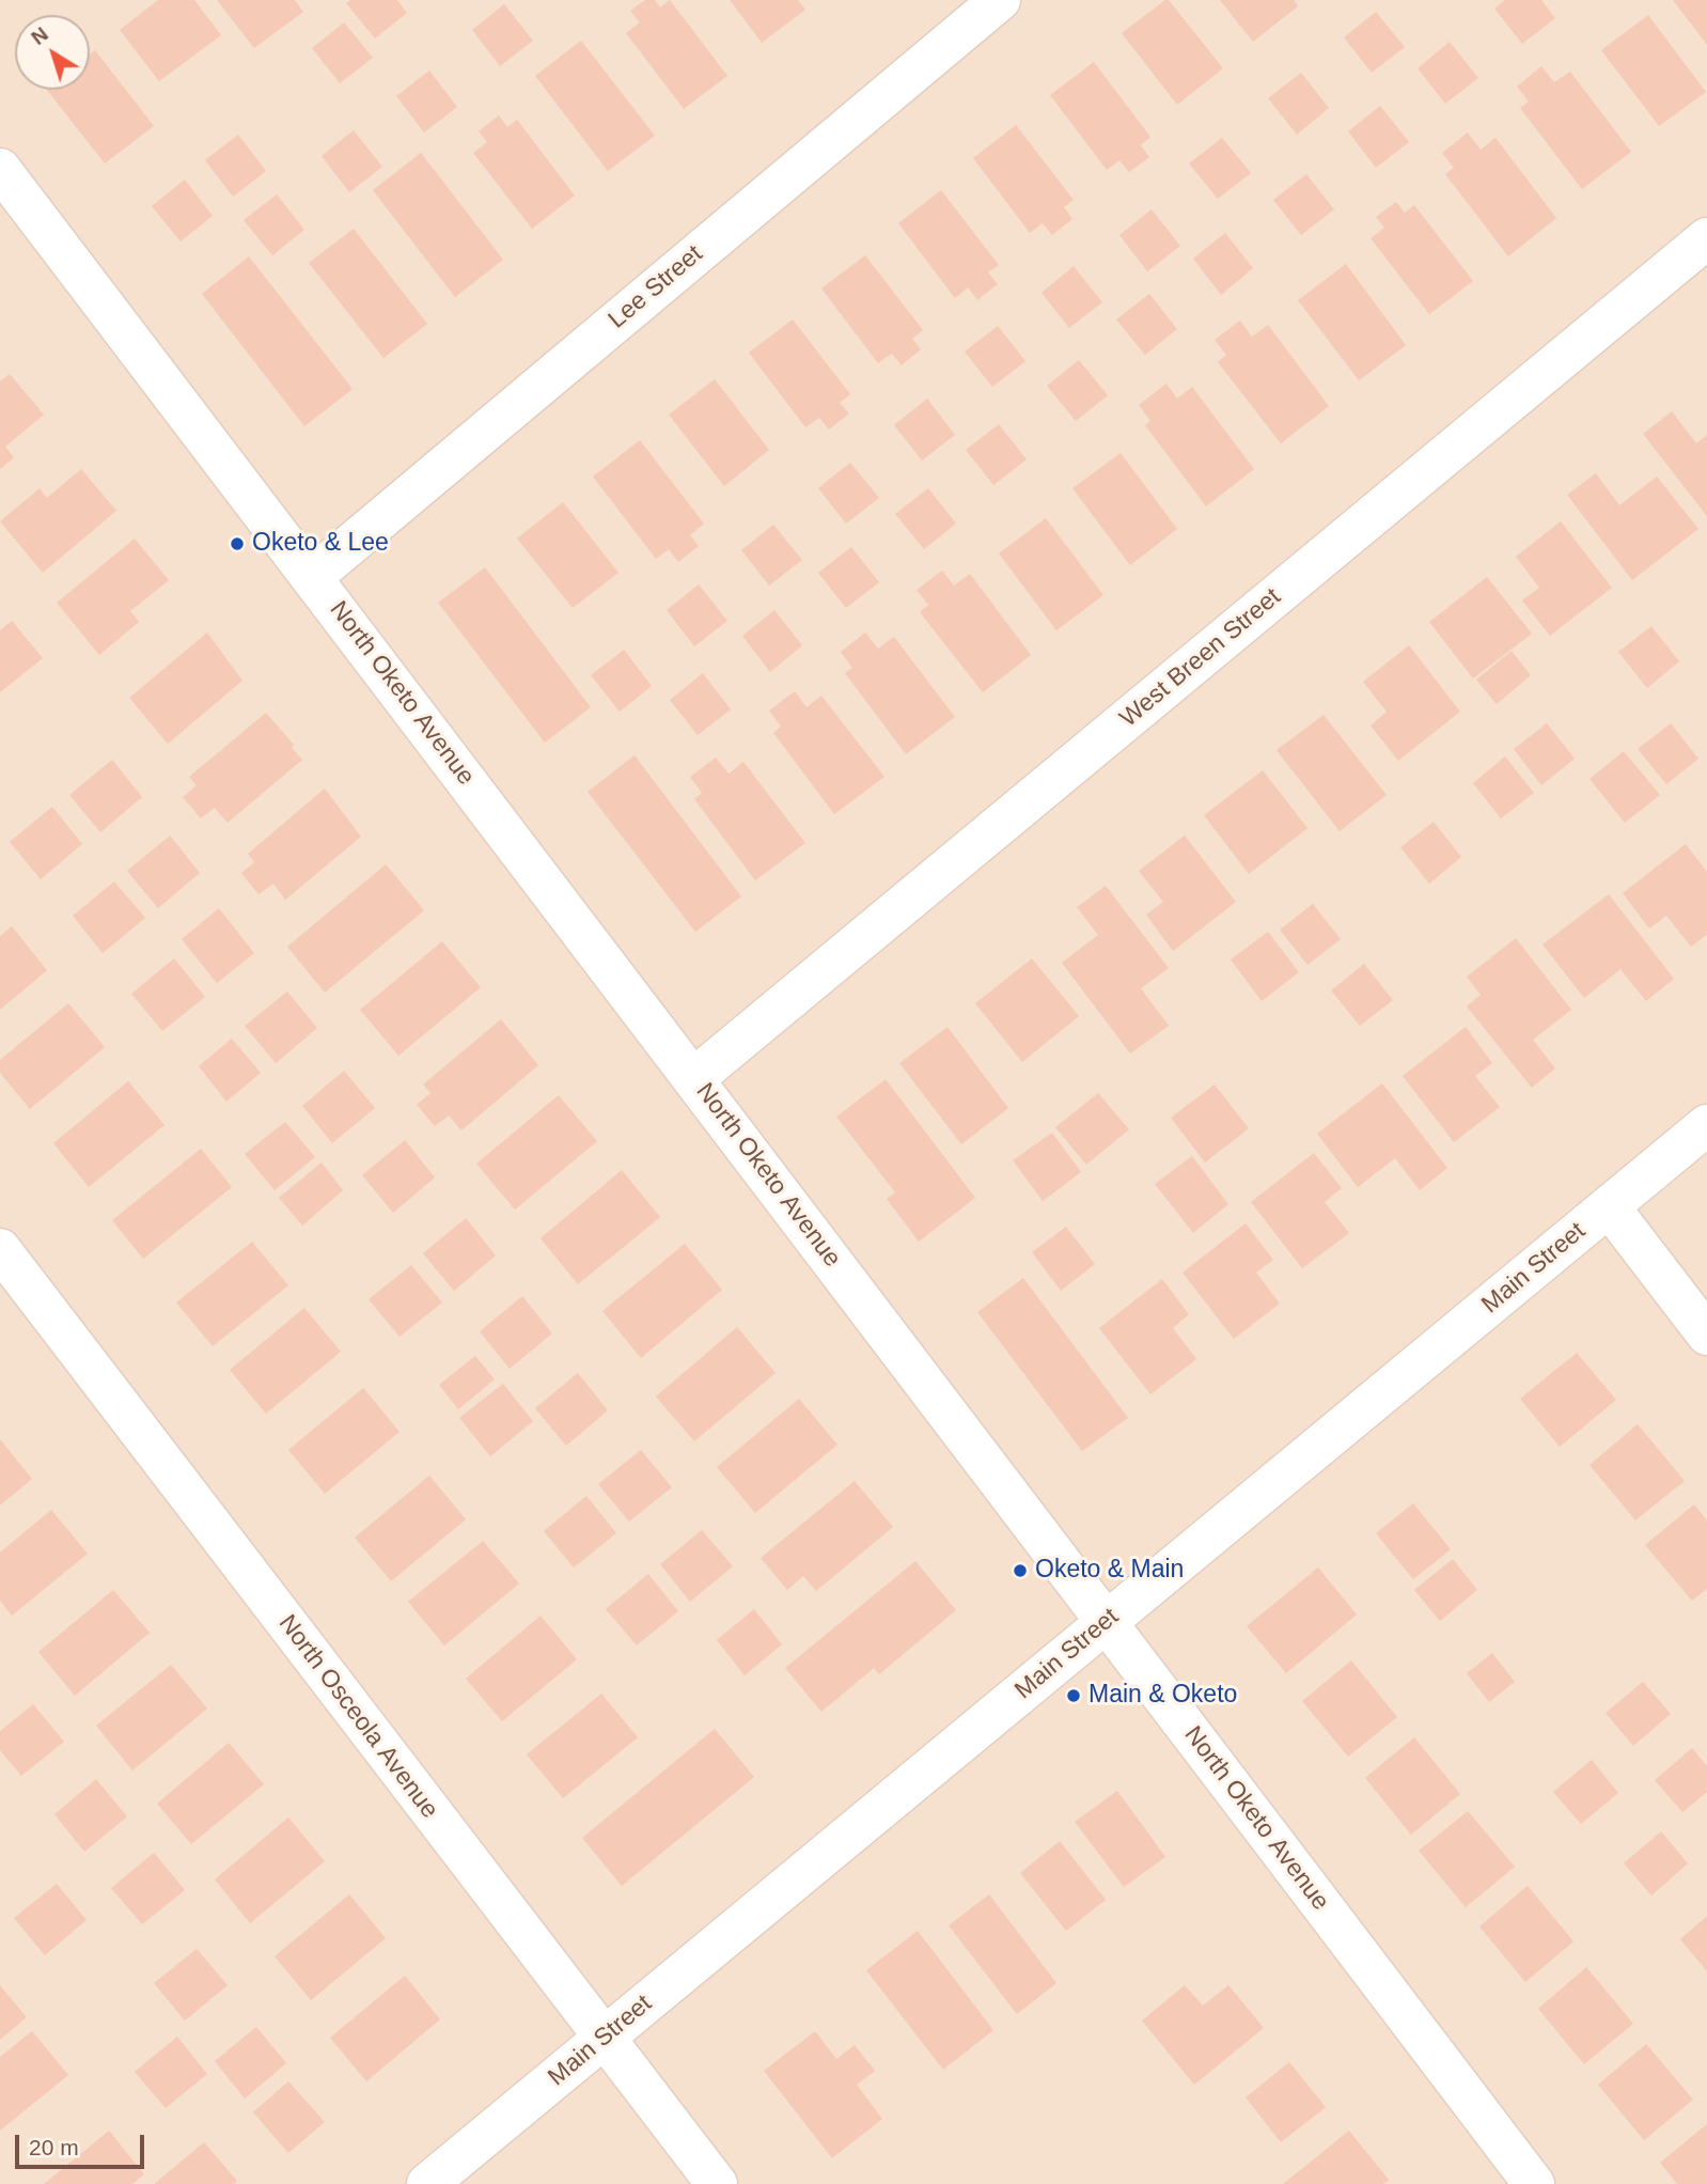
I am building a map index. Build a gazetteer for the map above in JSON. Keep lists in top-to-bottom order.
{
  "streets": {
    "street": [
      "Lee Street",
      "West Breen Street",
      "North Oketo Avenue",
      "Main Street",
      "North Osceola Avenue"
    ]
  },
  "crossings": [
    ["Lee Street", "North Oketo Avenue"],
    ["West Breen Street", "North Oketo Avenue"],
    ["North Oketo Avenue", "Main Street"],
    ["Main Street", "North Osceola Avenue"]
  ],
  "places": ["Oketo & Lee", "Oketo & Main", "Main & Oketo"],
  "scale_bar": "20 m",
  "north": "top left"
}
